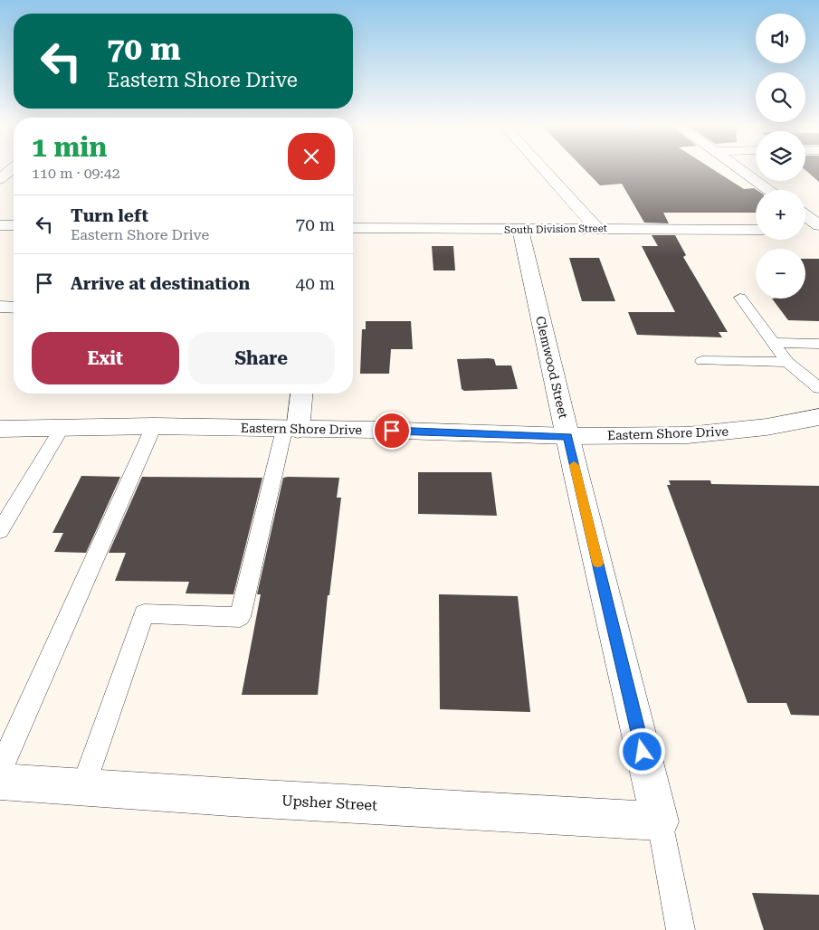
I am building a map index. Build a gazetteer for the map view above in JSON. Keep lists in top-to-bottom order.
{
  "streets": {
    "street": [
      "South Division Street",
      "Clemwood Street",
      "Eastern Shore Drive",
      "Upsher Street"
    ]
  },
  "crossings": [
    ["South Division Street", "Clemwood Street"],
    ["Clemwood Street", "Eastern Shore Drive"],
    ["Clemwood Street", "Upsher Street"]
  ],
  "page": {
    "map_buttons": ["+", "−"],
    "turn": ["70 m", "Eastern Shore Drive"],
    "heading": ["1 min", "110 m · 09:42"],
    "list": [
      {
        "name": "Turn left",
        "note": "Eastern Shore Drive",
        "value": "70 m"
      },
      {
        "name": "Arrive at destination",
        "value": "40 m"
      }
    ],
    "buttons": ["Exit", "Share"]
  }
}
